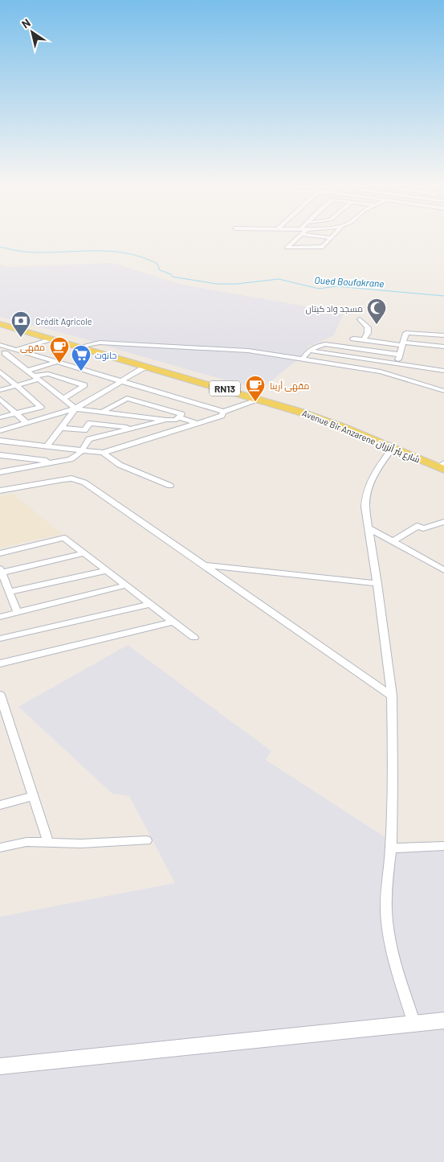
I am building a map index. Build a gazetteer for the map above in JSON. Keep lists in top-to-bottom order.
{
  "streets": {
    "main road": ["RN13", "Avenue Bir Anzarene شارع بئر أنزران"]
  },
  "water": ["Oued Boufakrane"],
  "places": {
    "mosque": ["مسجد واد كيتان"],
    "bank": ["Crédit Agricole"],
    "cafe": ["مقهى", "مقهى أرينا"],
    "supermarket": ["حانوت"]
  },
  "north": "top left"
}
